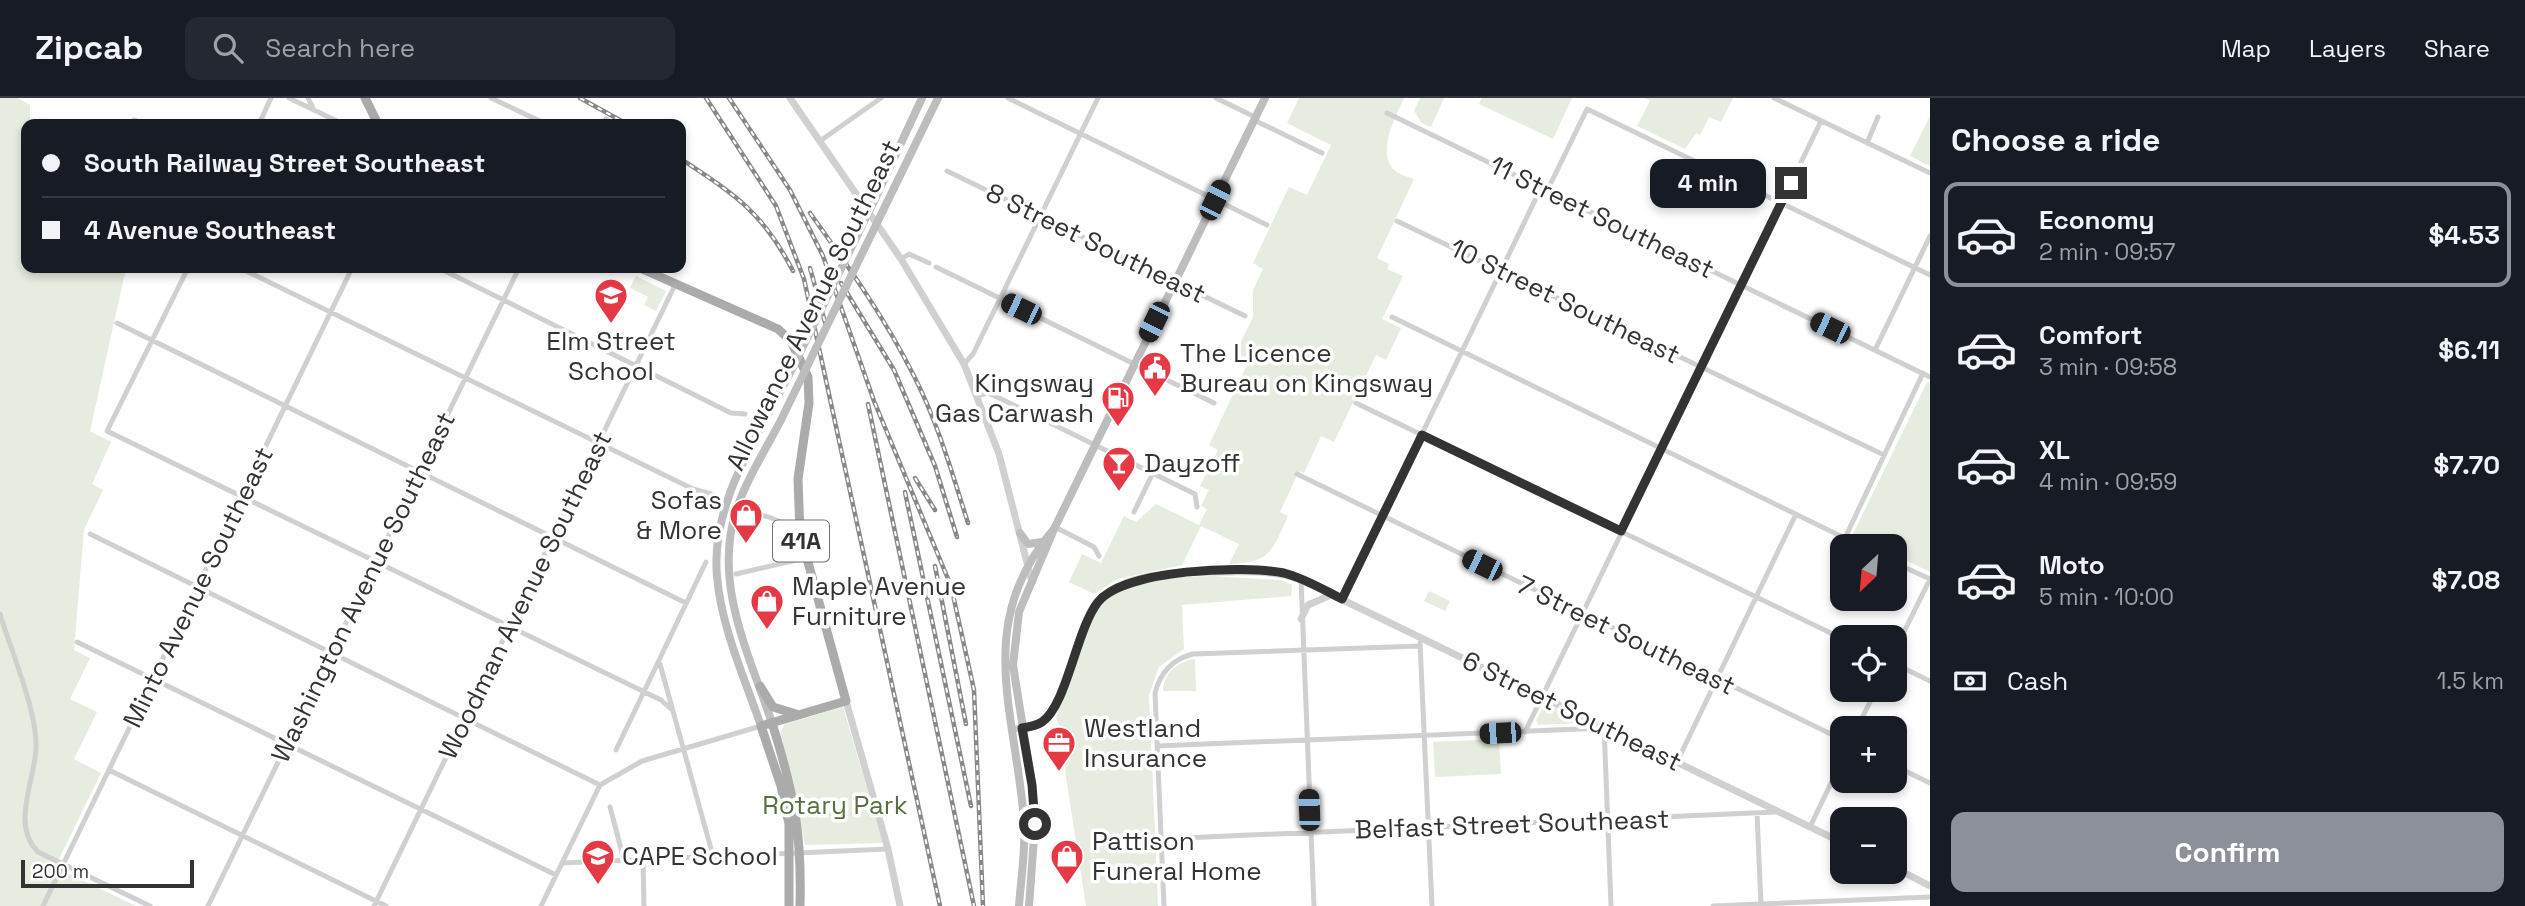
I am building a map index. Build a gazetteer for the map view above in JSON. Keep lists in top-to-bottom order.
{
  "streets": {
    "main road": ["Allowance Avenue Southeast", "41A"],
    "street": [
      "11 Street Southeast",
      "8 Street Southeast",
      "10 Street Southeast",
      "Minto Avenue Southeast",
      "Washington Avenue Southeast",
      "Woodman Avenue Southeast",
      "7 Street Southeast",
      "6 Street Southeast",
      "Belfast Street Southeast"
    ]
  },
  "crossings": [
    ["41A", "Woodman Avenue Southeast"],
    ["6 Street Southeast", "Belfast Street Southeast"]
  ],
  "parks": ["Rotary Park"],
  "places": {
    "school or university": ["Elm Street School", "CAPE School"],
    "public building": ["The Licence Bureau on Kingsway"],
    "fuel station": ["Kingsway Gas Carwash"],
    "bar": ["Dayzoff"],
    "shop": ["Sofas & More", "Maple Avenue Furniture", "Pattison Funeral Home"],
    "office": ["Westland Insurance"]
  },
  "scale_bar": "200 m",
  "north": "bottom left",
  "page": {
    "header": "Zipcab",
    "search": "Search here",
    "nav": ["Map", "Layers", "Share"],
    "heading": "Choose a ride",
    "banner": ["South Railway Street Southeast", "4 Avenue Southeast"],
    "bubble": "4 min",
    "list": [
      {
        "name": "Economy",
        "note": "2 min · 09:57",
        "value": "$4.53"
      },
      {
        "name": "Comfort",
        "note": "3 min · 09:58",
        "value": "$6.11"
      },
      {
        "name": "XL",
        "note": "4 min · 09:59",
        "value": "$7.70"
      },
      {
        "name": "Moto",
        "note": "5 min · 10:00",
        "value": "$7.08"
      }
    ],
    "map_buttons": ["+", "−"],
    "pay": ["Cash", "1.5 km"],
    "buttons": "Confirm",
    "scale": "200 m"
  }
}
